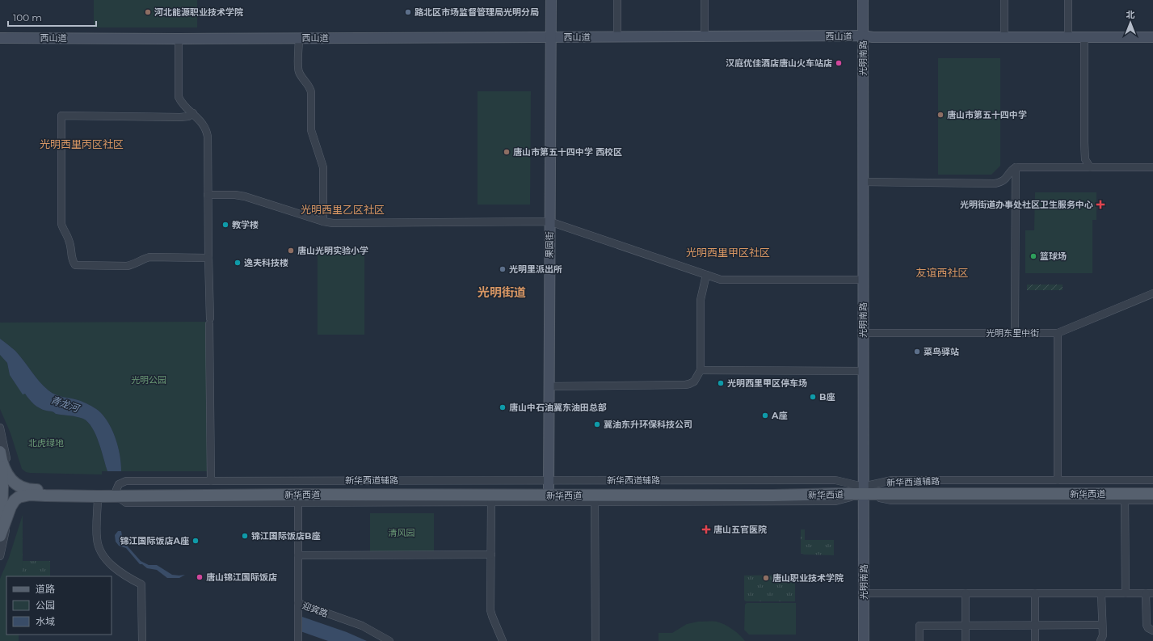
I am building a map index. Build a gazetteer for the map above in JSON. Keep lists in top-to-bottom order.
{
  "streets": {
    "main road": ["新华西道"],
    "street": [
      "西山道",
      "光明南路",
      "果园街",
      "光明东里中街",
      "新华西道辅路",
      "迎宾路"
    ]
  },
  "crossings": [
    ["西山道", "光明南路"],
    ["西山道", "果园街"],
    ["光明南路", "光明东里中街"],
    ["光明南路", "新华西道辅路"],
    ["光明南路", "新华西道"],
    ["果园街", "新华西道辅路"],
    ["果园街", "新华西道"],
    ["新华西道辅路", "新华西道"],
    ["新华西道辅路", "迎宾路"]
  ],
  "districts": [
    "光明西里丙区社区",
    "光明西里乙区社区",
    "光明西里甲区社区",
    "友谊西社区",
    "光明街道"
  ],
  "water": ["青龙河"],
  "parks": ["光明公园", "北虎绿地", "清风园"],
  "places": {
    "other": [
      "河北能源职业技术学院",
      "路北区市场监督管理局光明分局",
      "汉庭优佳酒店唐山火车站店",
      "唐山市第五十四中学",
      "唐山市第五十四中学 西校区",
      "教学楼",
      "唐山光明实验小学",
      "篮球场",
      "逸夫科技楼",
      "光明里派出所",
      "菜鸟驿站",
      "光明西里甲区停车场",
      "B座",
      "唐山中石油冀东油田总部",
      "A座",
      "冀油东升环保科技公司",
      "锦江国际饭店B座",
      "锦江国际饭店A座",
      "唐山锦江国际饭店",
      "唐山职业技术学院"
    ],
    "health": ["光明街道办事处社区卫生服务中心", "唐山五官医院"]
  },
  "legend": ["道路", "公园", "水域"],
  "scale_bar": "100 m",
  "north": "top"
}
